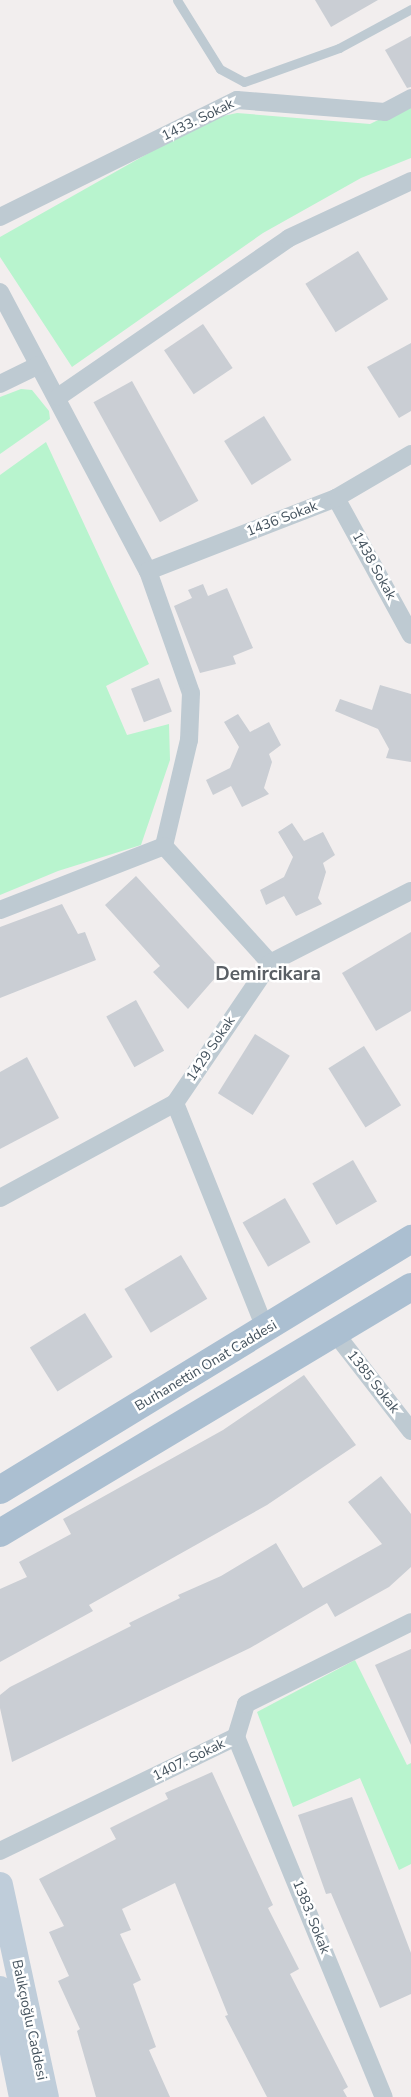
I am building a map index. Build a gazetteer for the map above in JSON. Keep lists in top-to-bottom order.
{
  "streets": {
    "main road": ["Burhanettin Onat Caddesi"],
    "street": [
      "1433. Sokak",
      "1436 Sokak",
      "1438 Sokak",
      "1429 Sokak",
      "1385 Sokak",
      "1407. Sokak",
      "1383. Sokak",
      "Balıkçıoğlu Caddesi"
    ]
  },
  "crossings": [
    ["1436 Sokak", "1438 Sokak"],
    ["1407. Sokak", "1383. Sokak"]
  ],
  "districts": ["Demircikara"]
}
